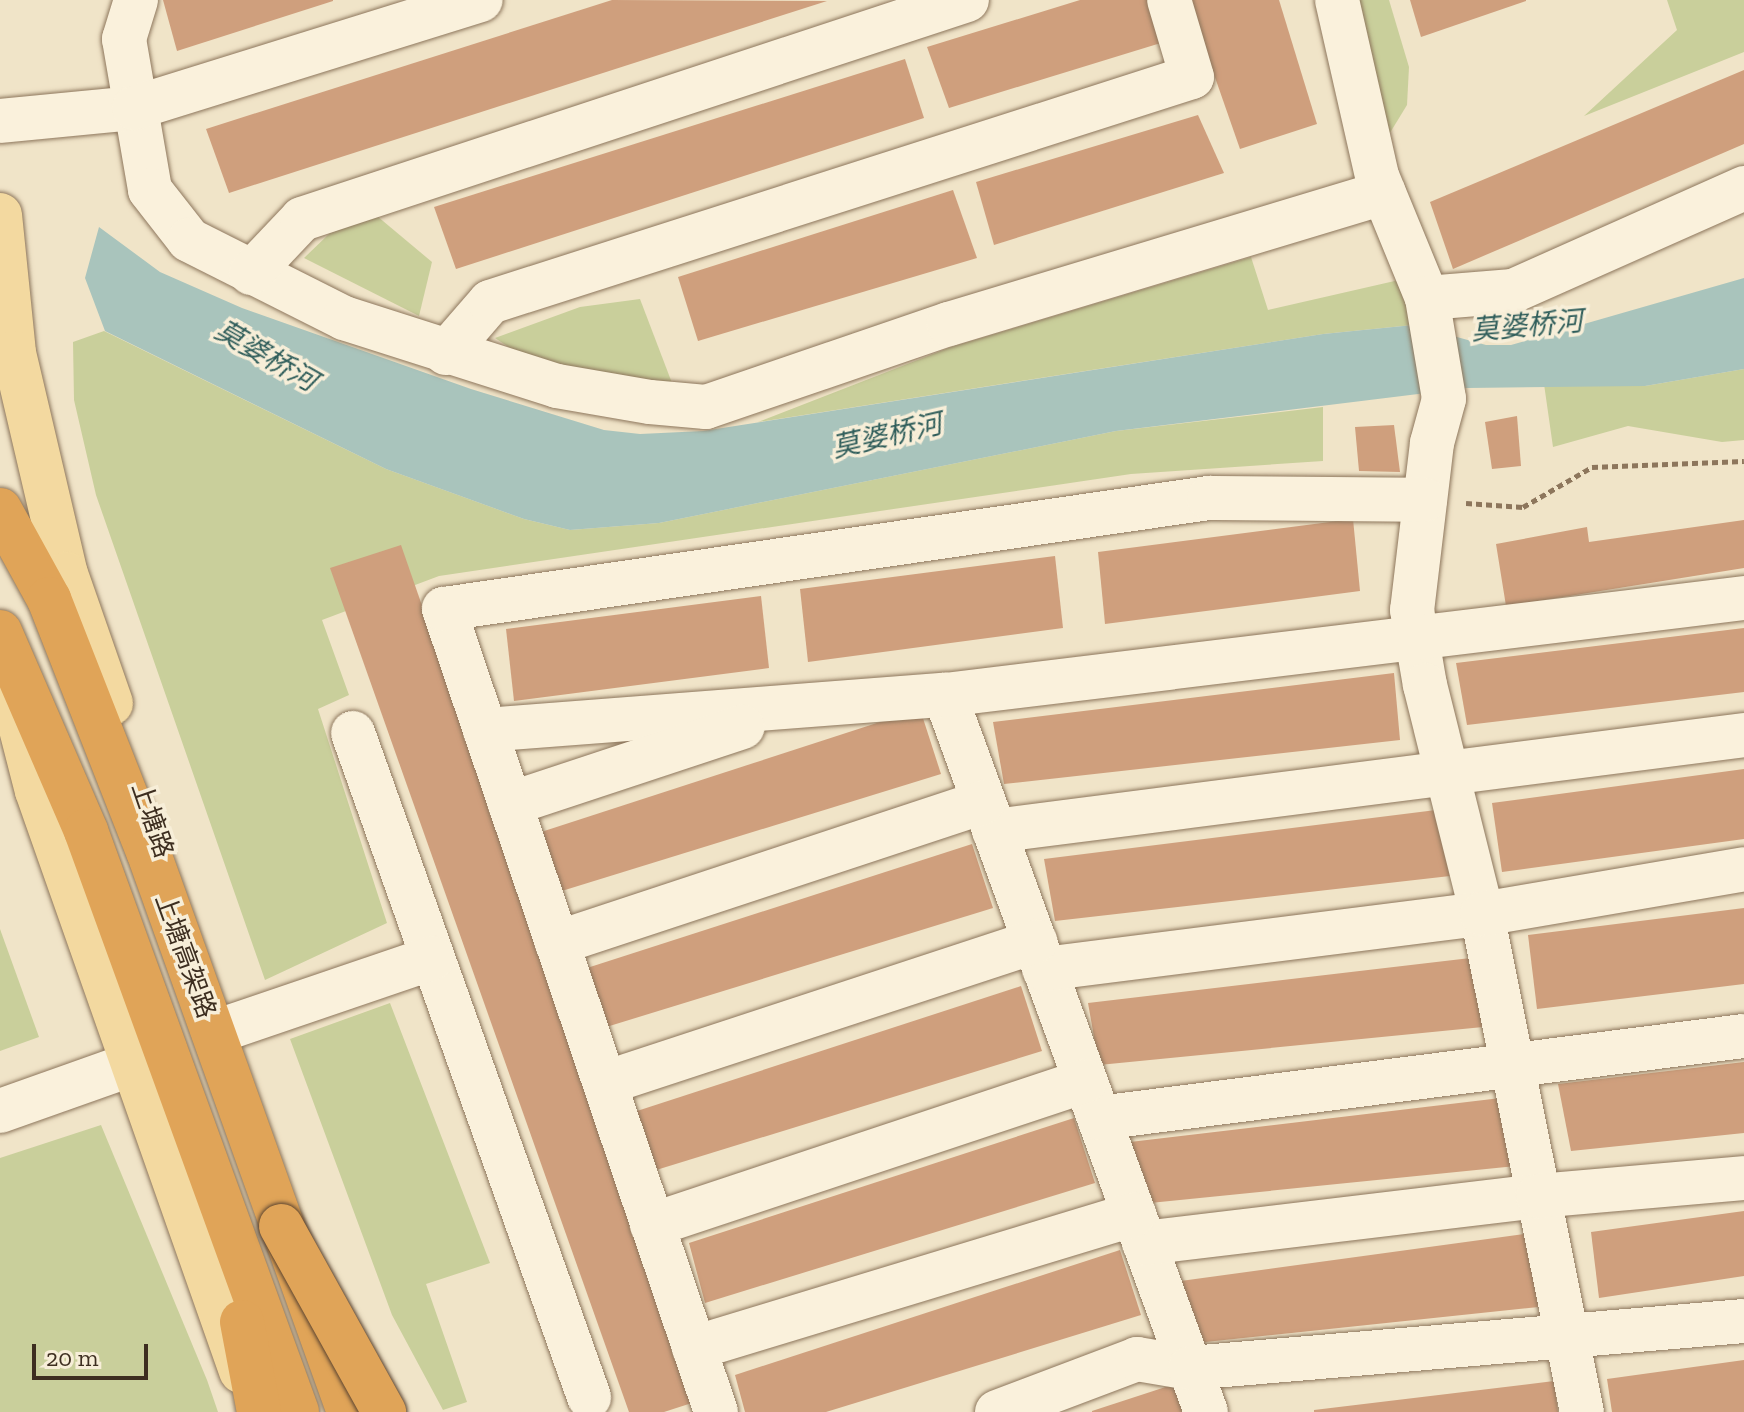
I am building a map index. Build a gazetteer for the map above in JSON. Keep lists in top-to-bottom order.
{
  "streets": {
    "highway": ["上塘高架路"],
    "main road": ["上塘路"]
  },
  "water": ["莫婆桥河"],
  "scale_bar": "20 m"
}
